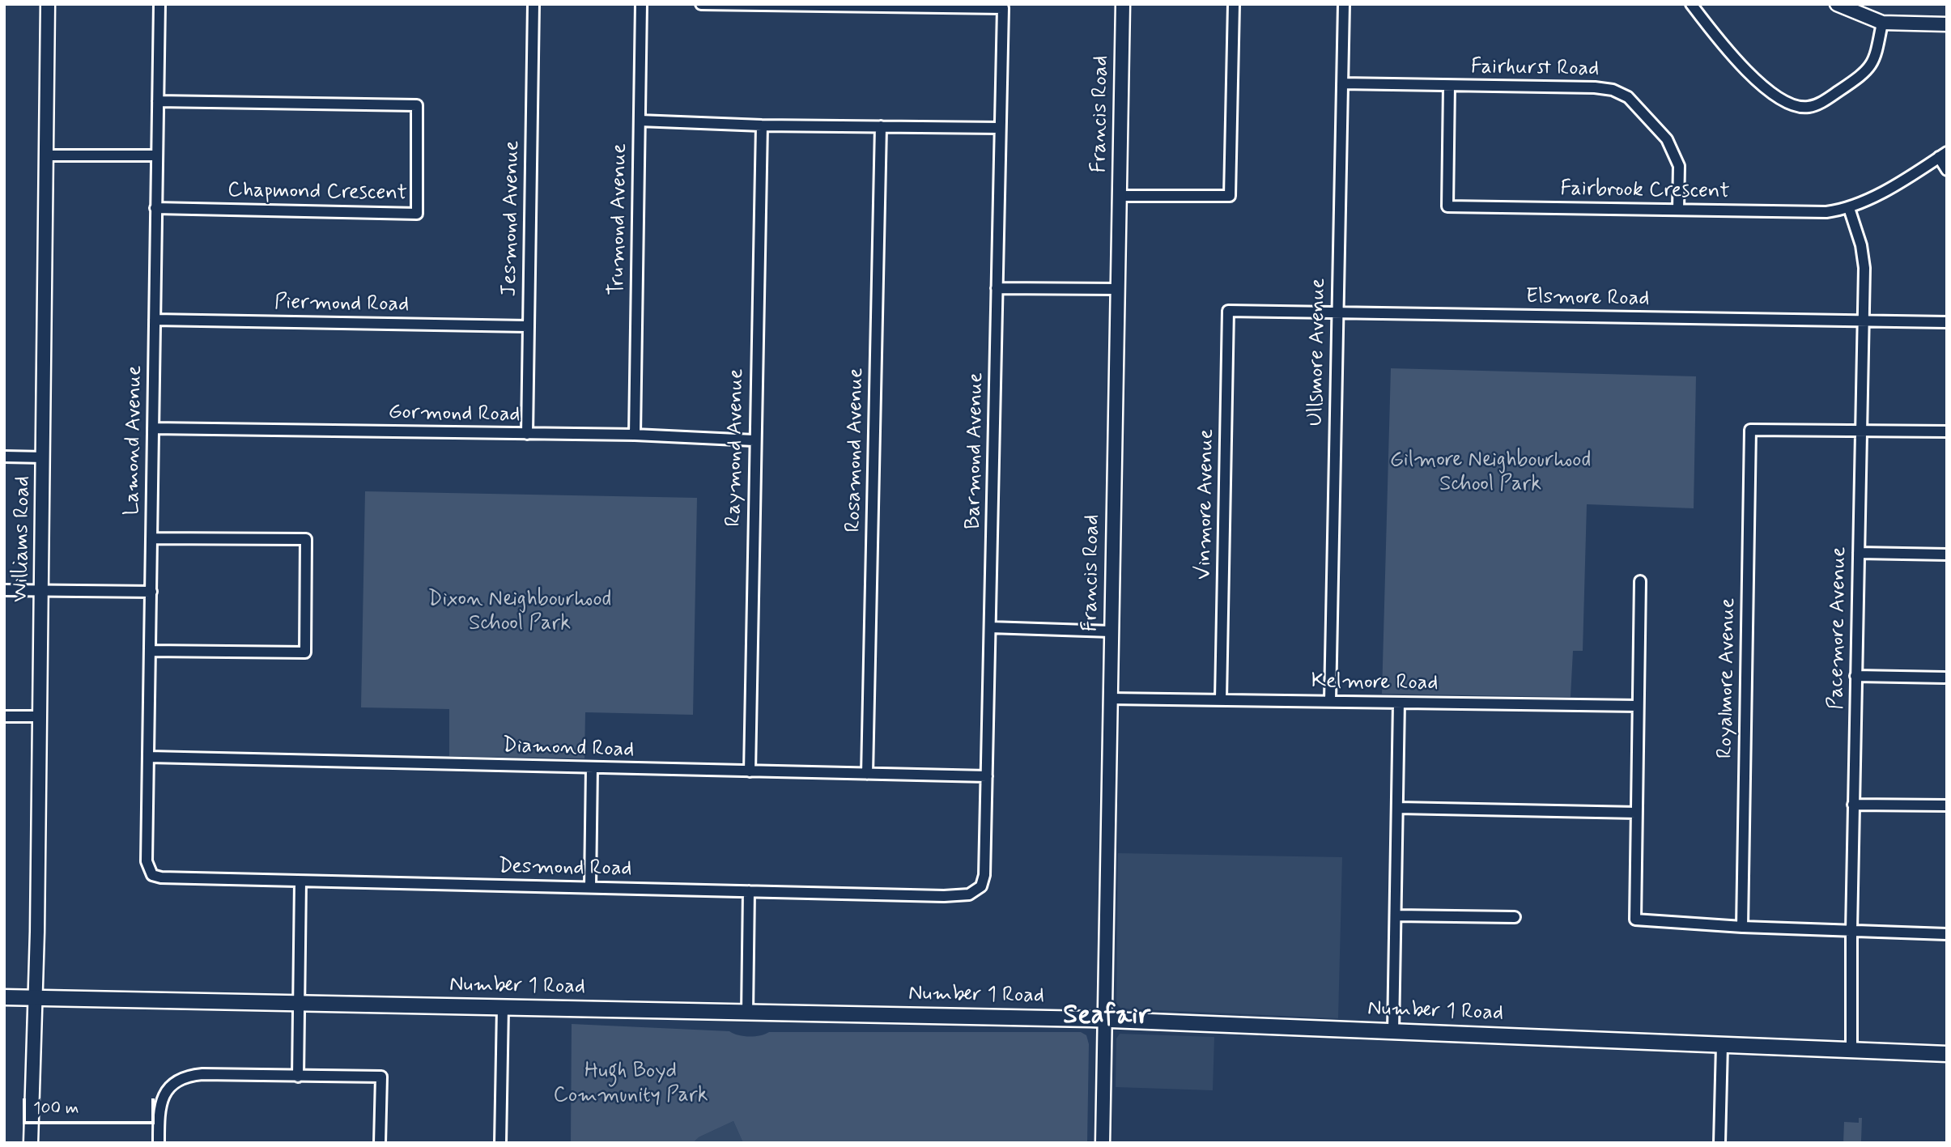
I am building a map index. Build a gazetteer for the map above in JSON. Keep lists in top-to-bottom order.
{
  "streets": {
    "main road": ["Number 1 Road"],
    "street": [
      "Fairhurst Road",
      "Francis Road",
      "Fairbrook Crescent",
      "Chapmond Crescent",
      "Jesmond Avenue",
      "Trumond Avenue",
      "Elsmore Road",
      "Piermond Road",
      "Ullsmore Avenue",
      "Gormond Road",
      "Lamond Avenue",
      "Raymond Avenue",
      "Rosamond Avenue",
      "Barmond Avenue",
      "Vinmore Avenue",
      "Williams Road",
      "Pacemore Avenue",
      "Royalmore Avenue",
      "Kelmore Road",
      "Diamond Road",
      "Desmond Road"
    ]
  },
  "crossings": [
    ["Fairhurst Road", "Fairbrook Crescent"],
    ["Fairhurst Road", "Ullsmore Avenue"],
    ["Francis Road", "Kelmore Road"],
    ["Francis Road", "Number 1 Road"],
    ["Fairbrook Crescent", "Pacemore Avenue"],
    ["Chapmond Crescent", "Lamond Avenue"],
    ["Jesmond Avenue", "Piermond Road"],
    ["Jesmond Avenue", "Gormond Road"],
    ["Trumond Avenue", "Gormond Road"],
    ["Elsmore Road", "Ullsmore Avenue"],
    ["Elsmore Road", "Vinmore Avenue"],
    ["Elsmore Road", "Pacemore Avenue"],
    ["Piermond Road", "Lamond Avenue"],
    ["Ullsmore Avenue", "Kelmore Road"],
    ["Gormond Road", "Lamond Avenue"],
    ["Gormond Road", "Raymond Avenue"],
    ["Lamond Avenue", "Diamond Road"],
    ["Lamond Avenue", "Desmond Road"],
    ["Raymond Avenue", "Diamond Road"],
    ["Rosamond Avenue", "Diamond Road"],
    ["Barmond Avenue", "Diamond Road"],
    ["Barmond Avenue", "Desmond Road"],
    ["Vinmore Avenue", "Kelmore Road"],
    ["Williams Road", "Number 1 Road"],
    ["Pacemore Avenue", "Royalmore Avenue"],
    ["Pacemore Avenue", "Number 1 Road"]
  ],
  "districts": ["Seafair"],
  "parks": ["Gilmore Neighbourhood School Park", "Dixon Neighbourhood School Park", "Hugh Boyd Community Park"],
  "scale_bar": "100 m"
}
